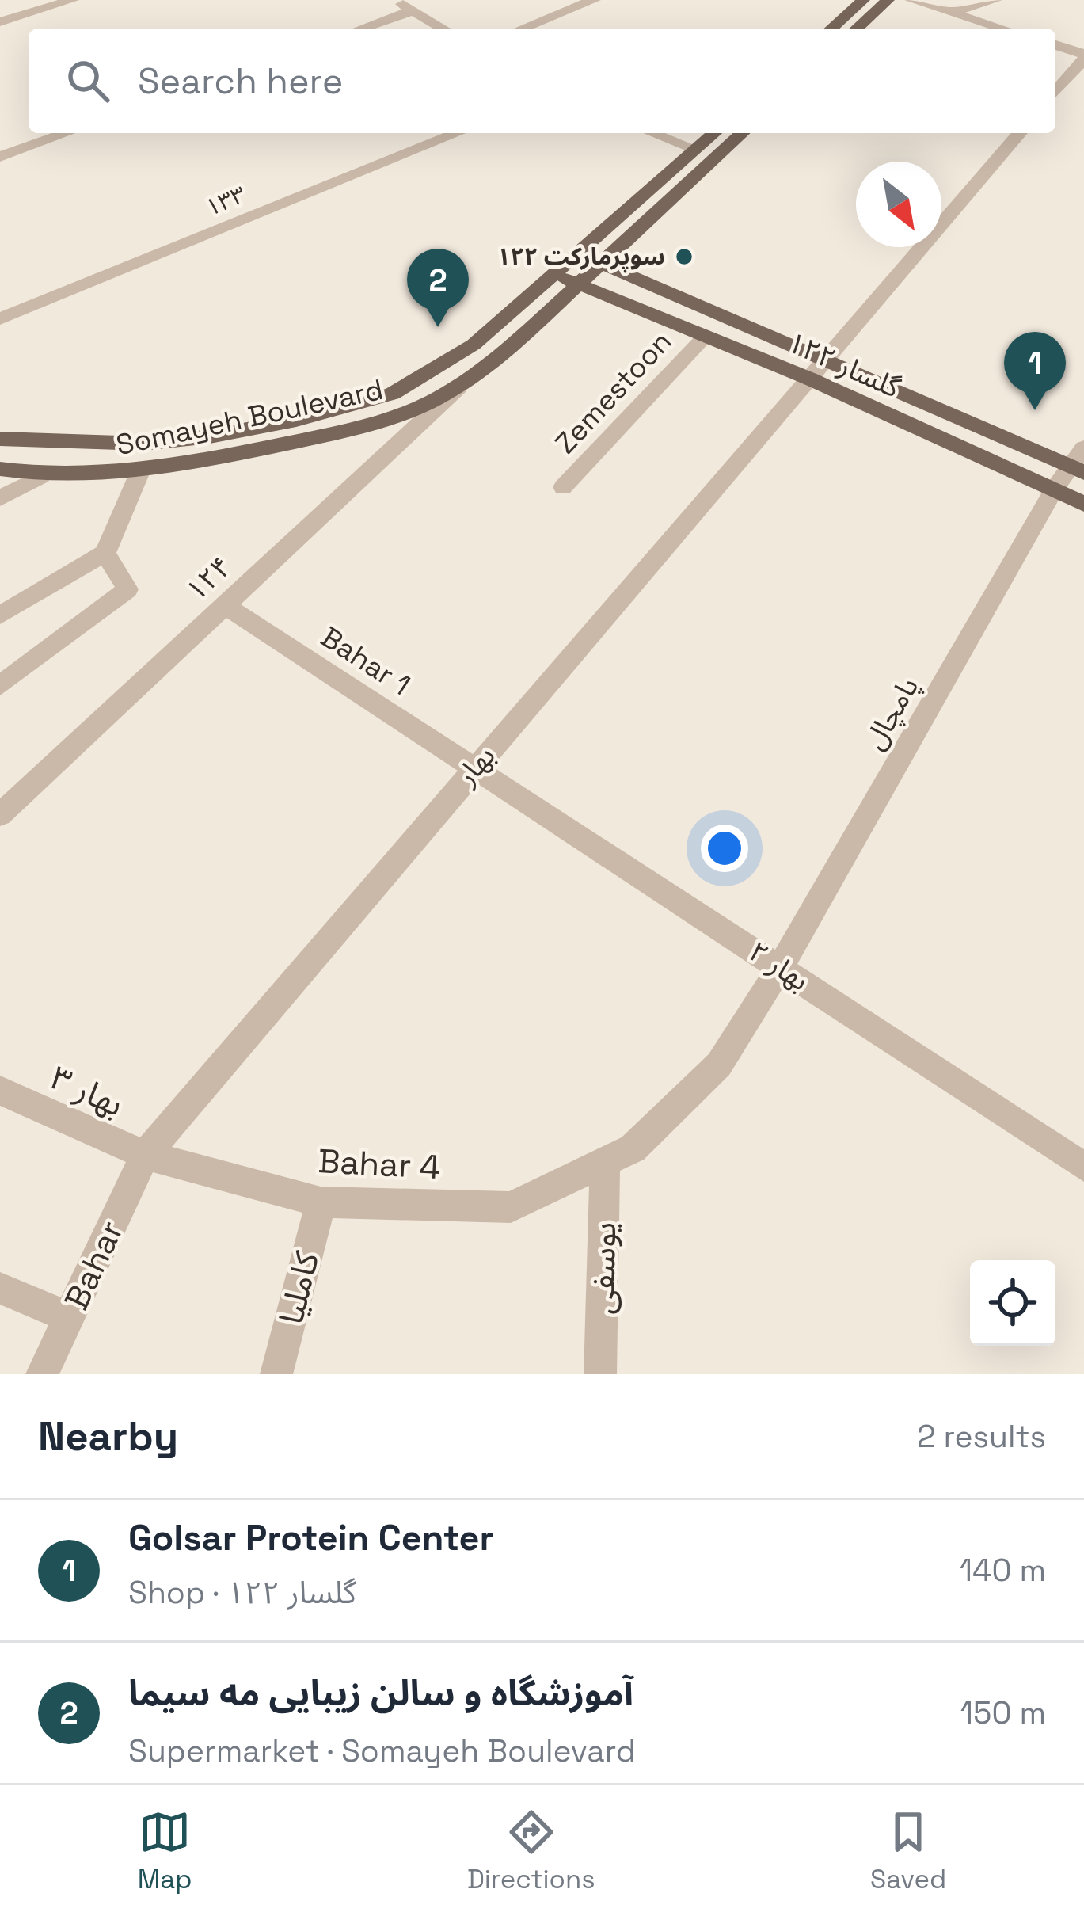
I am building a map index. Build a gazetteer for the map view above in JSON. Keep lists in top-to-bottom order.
{
  "streets": {
    "main road": ["گلسار ۱۲۲", "Somayeh Boulevard"],
    "street": [
      "۱۳۳",
      "Zemestoon",
      "۱۲۴",
      "Bahar 1",
      "پامچال",
      "بهار",
      "بهار ۲",
      "بهار ۳",
      "Bahar 4",
      "Bahar",
      "یوسفی",
      "کاملیا"
    ]
  },
  "crossings": [
    ["گلسار ۱۲۲", "Zemestoon"],
    ["گلسار ۱۲۲", "Somayeh Boulevard"],
    ["گلسار ۱۲۲", "پامچال"],
    ["گلسار ۱۲۲", "بهار"],
    ["Somayeh Boulevard", "۱۲۴"],
    ["۱۲۴", "Bahar 1"],
    ["Bahar 1", "بهار"],
    ["Bahar 1", "بهار ۲"],
    ["پامچال", "بهار ۲"],
    ["پامچال", "Bahar 4"],
    ["پامچال", "یوسفی"],
    ["بهار", "بهار ۲"],
    ["بهار", "بهار ۳"],
    ["بهار", "Bahar 4"],
    ["بهار", "Bahar"],
    ["بهار ۳", "Bahar 4"],
    ["بهار ۳", "Bahar"],
    ["Bahar 4", "Bahar"],
    ["Bahar 4", "یوسفی"],
    ["Bahar 4", "کاملیا"]
  ],
  "places": ["سوپرمارکت ۱۲۲"],
  "north": "bottom right",
  "page": {
    "search": "Search here",
    "pins": ["2", "1"],
    "heading": ["Nearby", "2 results"],
    "list": [
      {
        "mark": "1",
        "name": "Golsar Protein Center",
        "note": "Shop · گلسار ۱۲۲",
        "value": "140 m"
      },
      {
        "mark": "2",
        "name": "آموزشگاه و سالن زیبایی مه سیما",
        "note": "Supermarket · Somayeh Boulevard",
        "value": "150 m"
      }
    ],
    "nav": ["Map", "Directions", "Saved"]
  }
}
